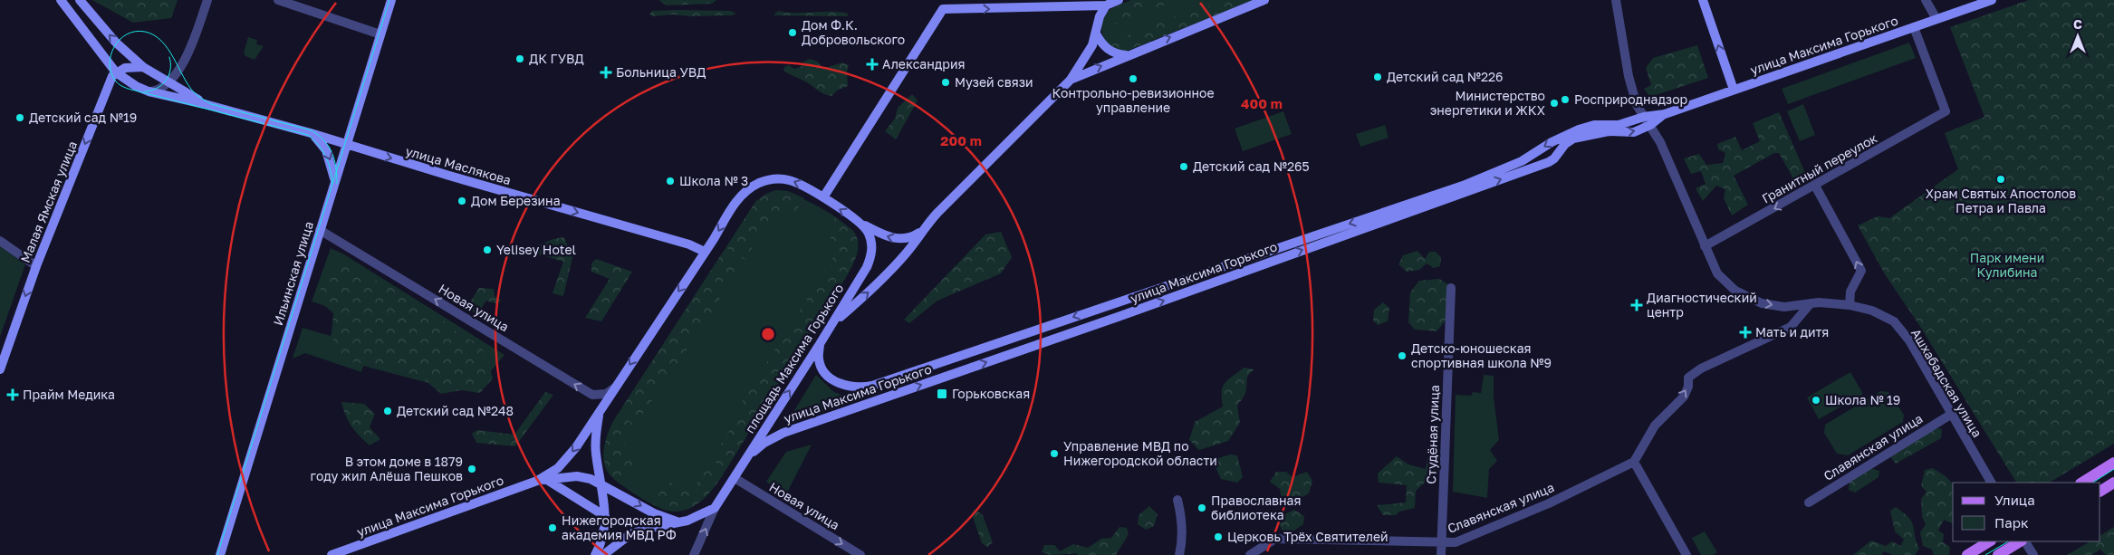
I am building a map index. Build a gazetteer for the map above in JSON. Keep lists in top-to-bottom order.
{
  "streets": {
    "main road": [
      "улица Максима Горького",
      "улица Маслякова",
      "Малая Ямская улица",
      "Ильинская улица",
      "площадь Максима Горького"
    ],
    "street": [
      "Гранитный переулок",
      "Новая улица",
      "Ашхабадская улица",
      "Студёная улица",
      "Славянская улица"
    ]
  },
  "crossings": [
    ["улица Максима Горького", "Гранитный переулок"],
    ["улица Максима Горького", "площадь Максима Горького"],
    ["улица Максима Горького", "Ашхабадская улица"],
    ["улица Маслякова", "Малая Ямская улица"],
    ["улица Маслякова", "Ильинская улица"],
    ["Гранитный переулок", "Ашхабадская улица"],
    ["Ильинская улица", "Новая улица"],
    ["Новая улица", "площадь Максима Горького"],
    ["Ашхабадская улица", "Славянская улица"],
    ["Студёная улица", "Славянская улица"]
  ],
  "one_way": ["Малая Ямская улица", "площадь Максима Горького"],
  "parks": ["Парк имени Кулибина"],
  "places": {
    "other": [
      "Дом Ф.К. Добровольского",
      "ДК ГУВД",
      "Детский сад №226",
      "Контрольно-ревизионное управление",
      "Музей связи",
      "Росприроднадзор",
      "Министерство энергетики и ЖКХ",
      "Детский сад №19",
      "Детский сад №265",
      "Храм Святых Апостолов Петра и Павла",
      "Школа № 3",
      "Дом Березина",
      "Yelisey Hotel",
      "Детско-юношеская спортивная школа №9",
      "Школа № 19",
      "Детский сад №248",
      "Управление МВД по Нижегородской области",
      "В этом доме в 1879 году жил Алёша Пешков",
      "Православная библиотека",
      "Нижегородская академия МВД РФ",
      "Церковь Трёх Святителей"
    ],
    "health": [
      "Александрия",
      "Больница УВД",
      "Диагностический центр",
      "Мать и дитя",
      "Прайм Медика"
    ],
    "transit": ["Горьковская"]
  },
  "legend": ["Улица", "Парк"],
  "north": "top",
  "rings": ["400 m", "200 m"]
}
